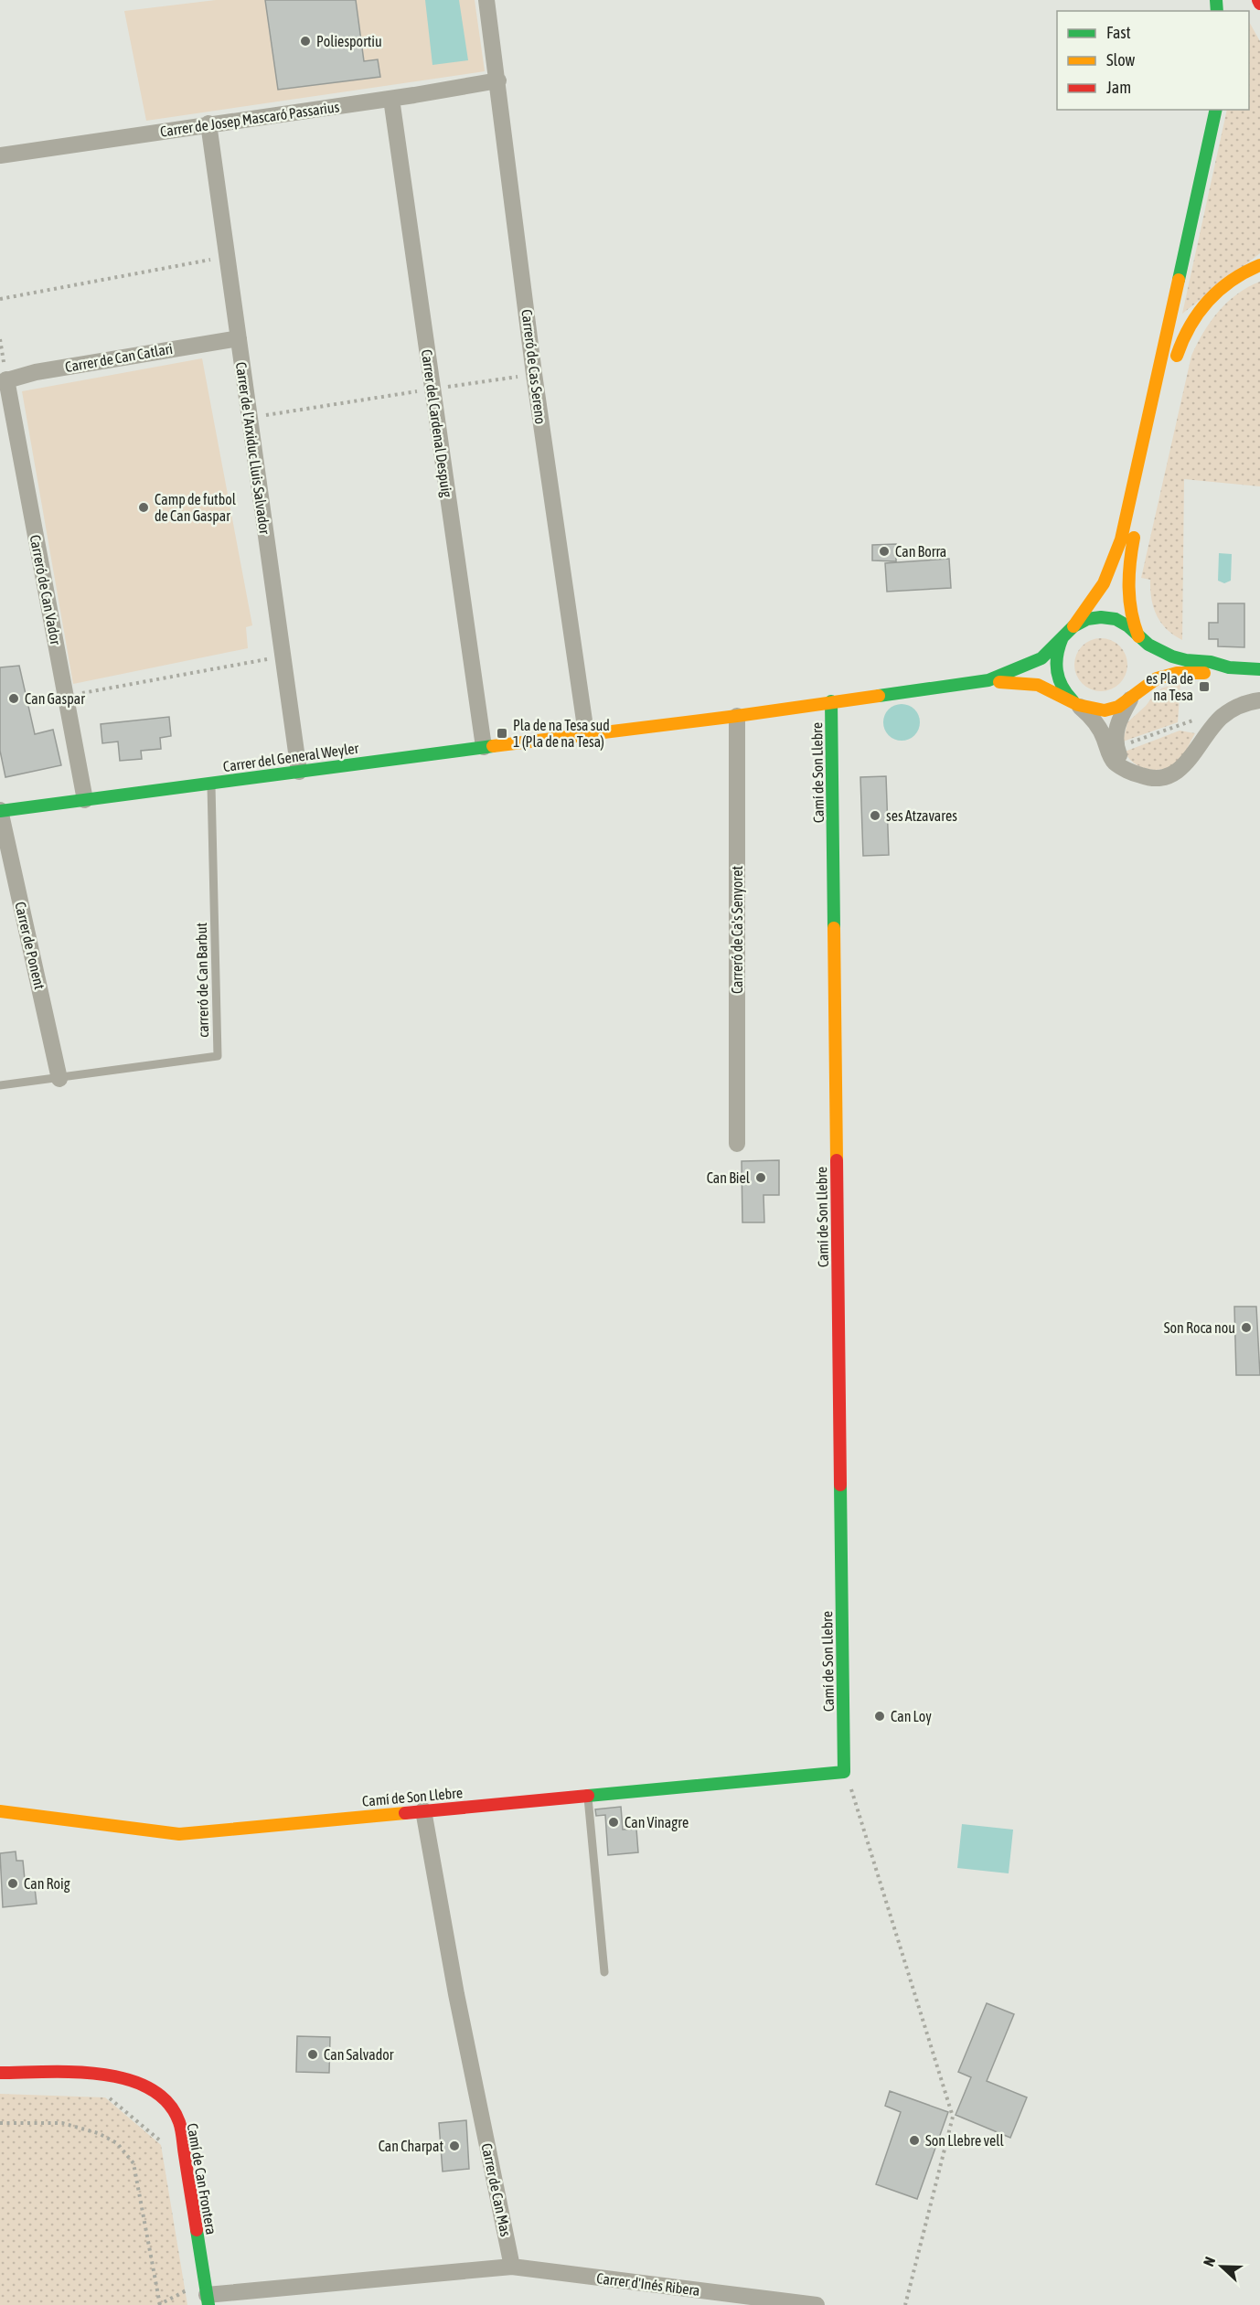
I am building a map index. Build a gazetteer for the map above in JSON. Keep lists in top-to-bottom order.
{
  "streets": {
    "main road": ["Carrer del General Weyler", "Camí de Son Llebre", "Camí de Can Frontera"],
    "street": [
      "Carrer de Josep Mascaró Passarius",
      "Carrer de Can Catlari",
      "Carreró de Cas Sereno",
      "Carrer del Cardenal Despuig",
      "Carrer de l'Arxiduc Lluis Salvador",
      "Carreró de Can Vador",
      "Carreró de Ca's Senyoret",
      "Carrer de Ponent",
      "Carrer de Can Mas",
      "Carrer d'Inés Ribera"
    ],
    "lane": ["carreró de Can Barbut"]
  },
  "crossings": [
    ["Carrer de Josep Mascaró Passarius", "Carreró de Cas Sereno"],
    ["Carrer de Josep Mascaró Passarius", "Carrer del Cardenal Despuig"],
    ["Carrer de Josep Mascaró Passarius", "Carrer de l'Arxiduc Lluis Salvador"],
    ["Carrer de Can Catlari", "Carrer de l'Arxiduc Lluis Salvador"],
    ["Carrer de Can Catlari", "Carreró de Can Vador"],
    ["Carreró de Cas Sereno", "Carrer del General Weyler"],
    ["Carrer del Cardenal Despuig", "Carrer del General Weyler"],
    ["Carrer de l'Arxiduc Lluis Salvador", "Carrer del General Weyler"],
    ["Carreró de Can Vador", "Carrer del General Weyler"],
    ["Carrer del General Weyler", "Camí de Son Llebre"],
    ["Carrer del General Weyler", "Carreró de Ca's Senyoret"],
    ["Carrer del General Weyler", "Carrer de Ponent"],
    ["Carrer del General Weyler", "carreró de Can Barbut"],
    ["Camí de Son Llebre", "Carrer de Can Mas"],
    ["Carrer de Ponent", "carreró de Can Barbut"],
    ["Carrer de Can Mas", "Carrer d'Inés Ribera"]
  ],
  "places": {
    "other": [
      "Poliesportiu",
      "Camp de futbol de Can Gaspar",
      "Can Borra",
      "Can Gaspar",
      "ses Atzavares",
      "Can Biel",
      "Son Roca nou",
      "Can Loy",
      "Can Vinagre",
      "Can Roig",
      "Can Salvador",
      "Son Llebre vell",
      "Can Charpat"
    ],
    "transit": ["es Pla de na Tesa", "Pla de na Tesa sud 1 (Pla de na Tesa)"]
  },
  "legend": ["Fast", "Slow", "Jam"],
  "north": "left"
}
